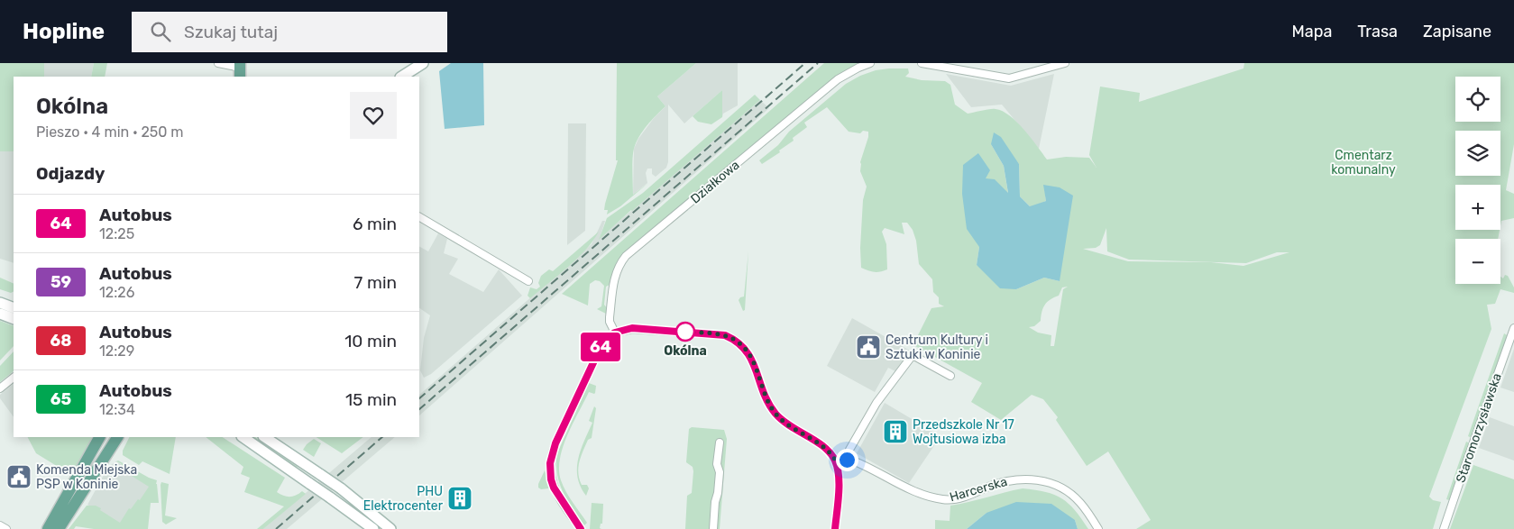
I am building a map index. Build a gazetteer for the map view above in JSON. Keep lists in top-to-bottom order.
{
  "streets": {
    "street": ["Działkowa", "Staromorzysławska", "Harcerska"]
  },
  "parks": ["Cmentarz komunalny"],
  "places": {
    "other": ["Okólna"],
    "public building": ["Centrum Kultury i Sztuki w Koninie", "Komenda Miejska PSP w Koninie"],
    "building": ["Przedszkole Nr 17 Wojtusiowa izba", "PHU Elektrocenter"]
  },
  "lines": ["bus line 64"],
  "page": {
    "header": "Hopline",
    "search": "Szukaj tutaj",
    "nav": ["Mapa", "Trasa", "Zapisane"],
    "on_map": "64",
    "map_buttons": ["+", "−"],
    "heading": [
      ["Okólna", "Pieszo · 4 min · 250 m"],
      "Odjazdy"
    ],
    "list": [
      {
        "mark": "64",
        "name": "Autobus",
        "note": "12:25",
        "value": "6 min"
      },
      {
        "mark": "59",
        "name": "Autobus",
        "note": "12:26",
        "value": "7 min"
      },
      {
        "mark": "68",
        "name": "Autobus",
        "note": "12:29",
        "value": "10 min"
      },
      {
        "mark": "65",
        "name": "Autobus",
        "note": "12:34",
        "value": "15 min"
      }
    ]
  }
}
